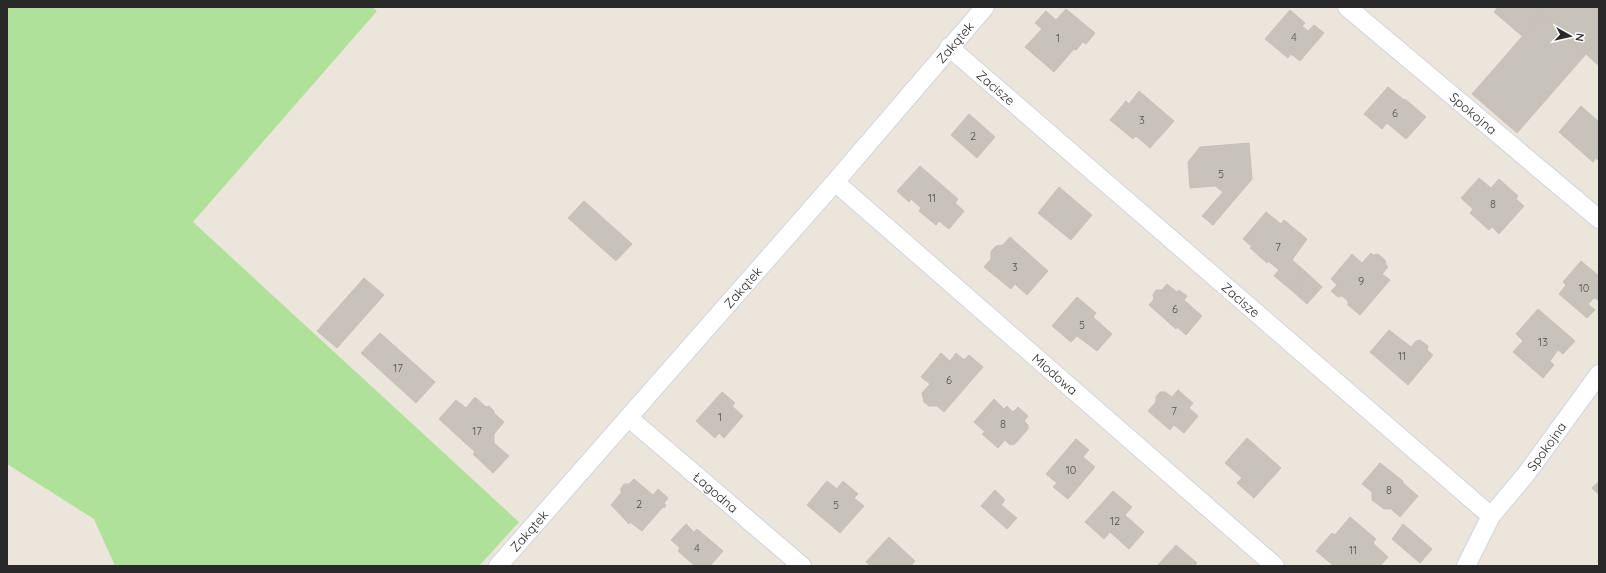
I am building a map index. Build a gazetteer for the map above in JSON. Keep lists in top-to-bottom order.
{
  "streets": {
    "street": [
      "Zakątek",
      "Zacisze",
      "Spokojna",
      "Miodowa",
      "Łagodna"
    ]
  },
  "crossings": [
    ["Zakątek", "Zacisze"],
    ["Zakątek", "Miodowa"],
    ["Zakątek", "Łagodna"],
    ["Zacisze", "Spokojna"]
  ],
  "house_numbers": [
    "4",
    "1",
    "6",
    "3",
    "2",
    "5",
    "11",
    "8",
    "7",
    "3",
    "9",
    "10",
    "6",
    "5",
    "13",
    "11",
    "17",
    "6",
    "7",
    "1",
    "8",
    "17",
    "10",
    "8",
    "2",
    "5",
    "12",
    "4",
    "11"
  ],
  "north": "right"
}
